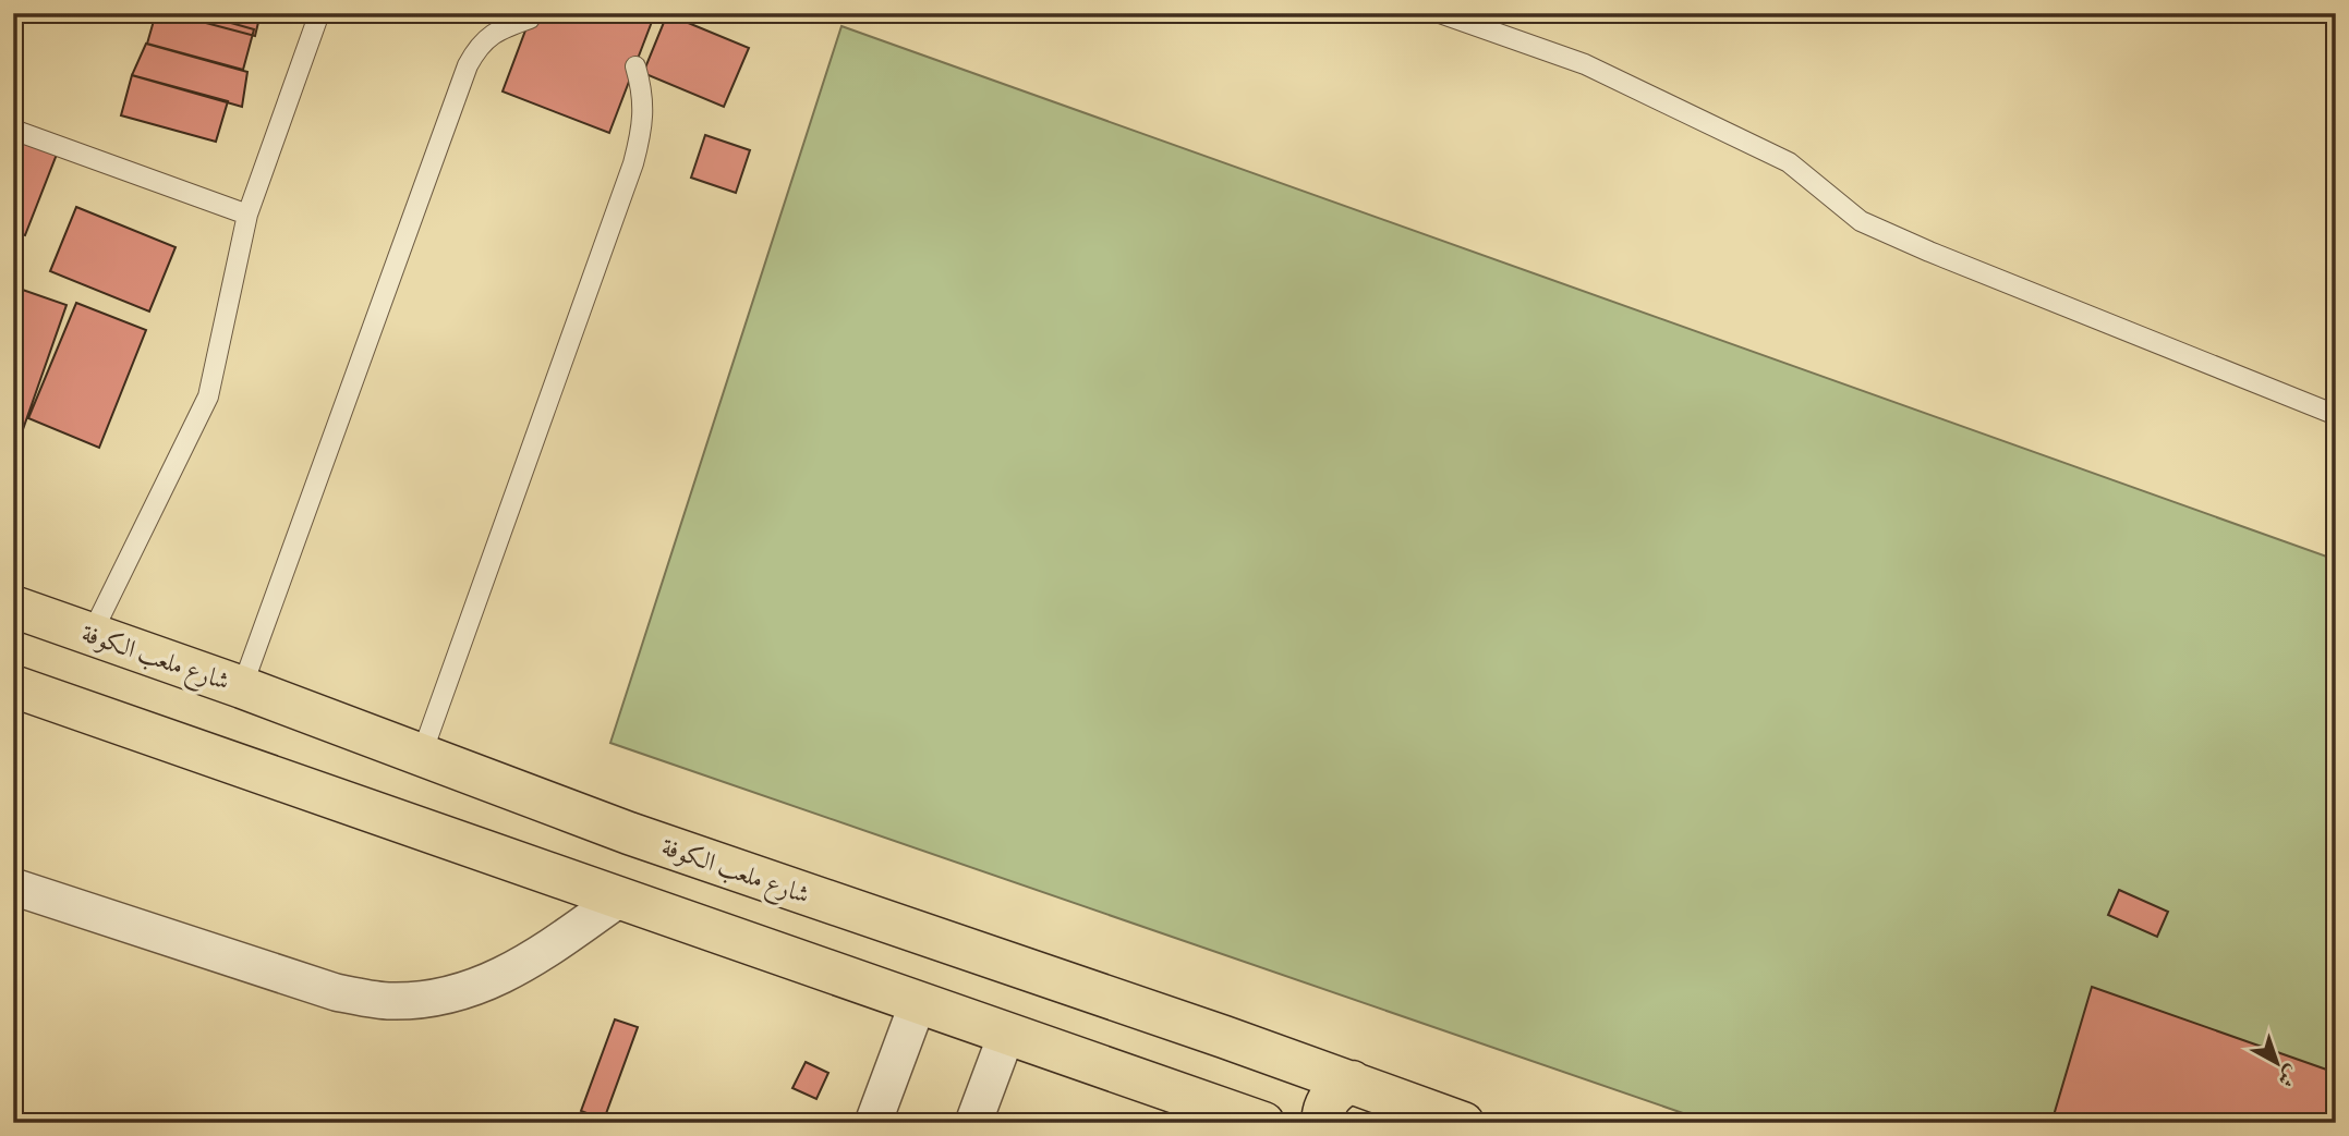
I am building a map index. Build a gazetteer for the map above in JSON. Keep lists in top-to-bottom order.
{
  "streets": {
    "main road": ["شارع ملعب الكوفة"]
  },
  "north": "bottom right"
}
